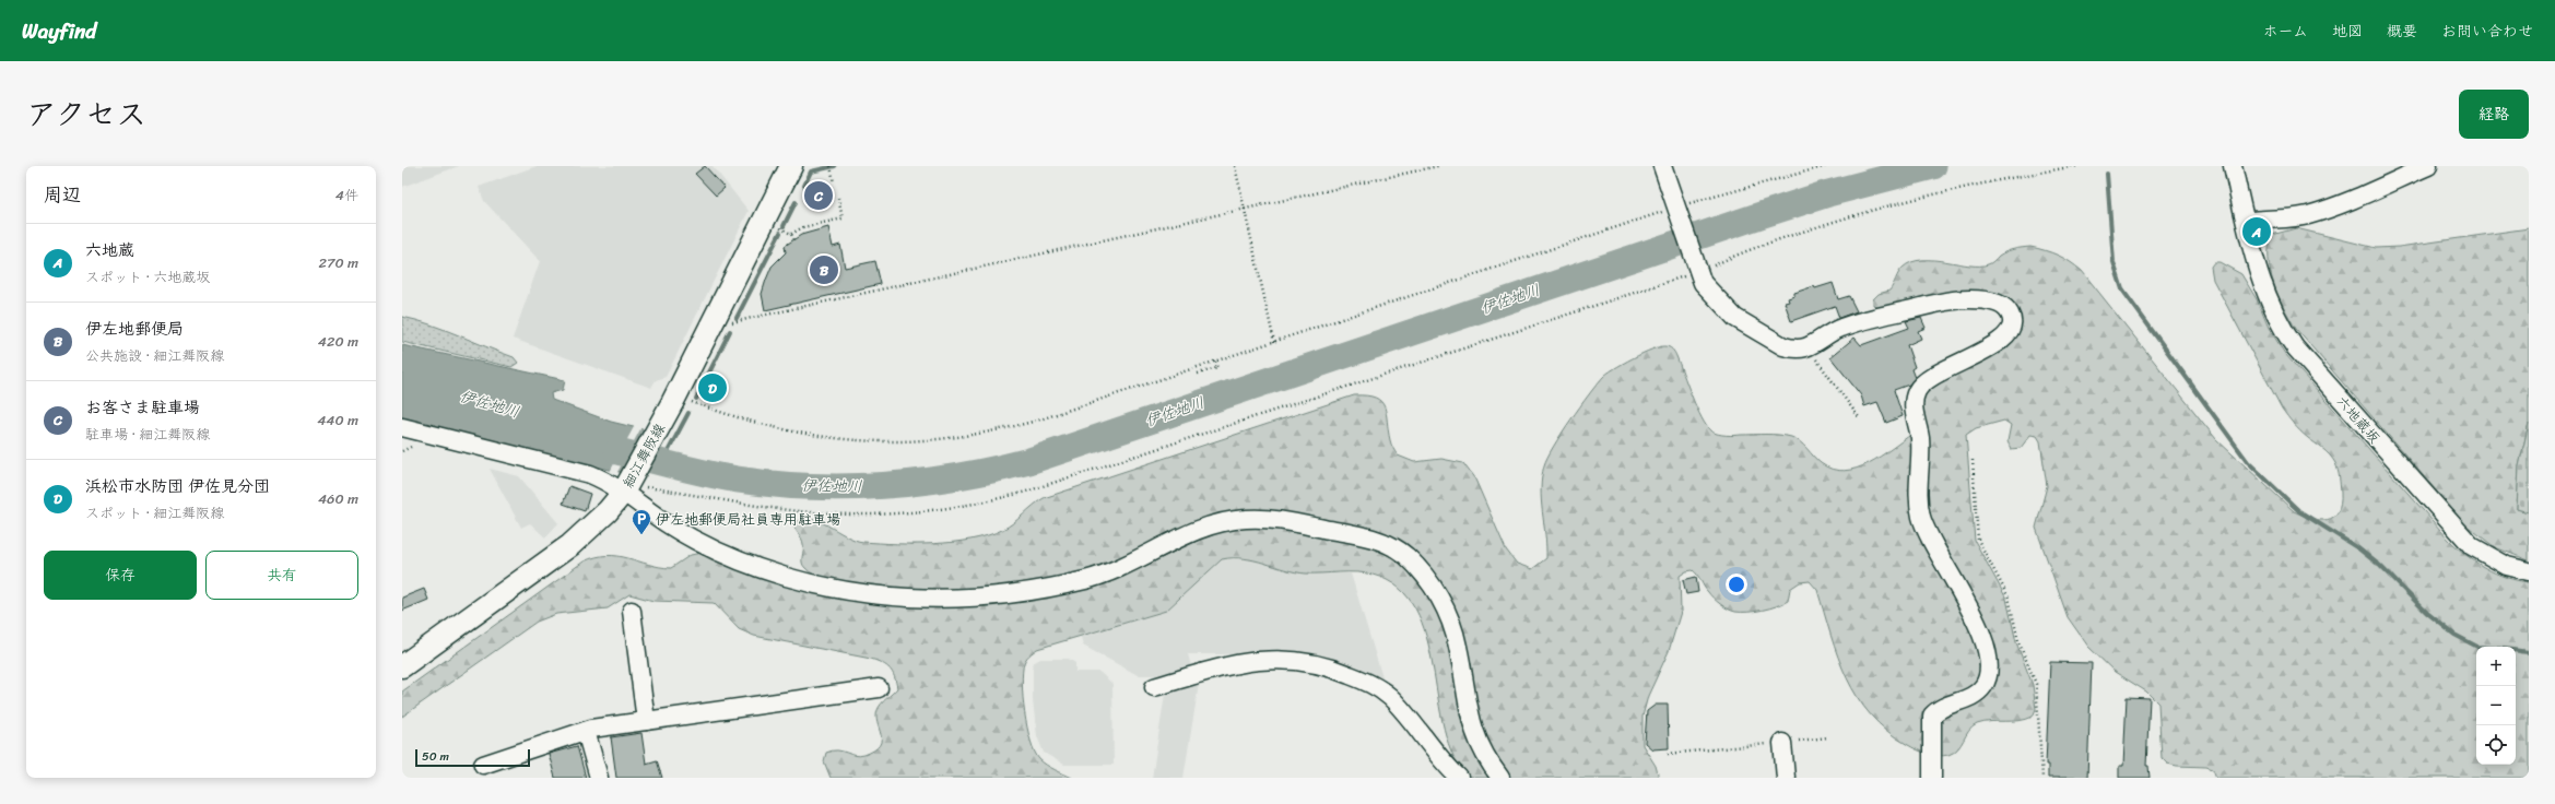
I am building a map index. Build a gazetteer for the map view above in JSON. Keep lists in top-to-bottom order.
{
  "streets": {
    "main road": ["細江舞阪線"],
    "street": ["六地蔵坂"]
  },
  "water": ["伊佐地川"],
  "places": {
    "parking": ["伊左地郵便局社員専用駐車場"]
  },
  "scale_bar": "50 m",
  "page": {
    "header": "Wayfind",
    "nav": [
      "ホーム",
      "地図",
      "概要",
      "お問い合わせ"
    ],
    "title": "アクセス",
    "buttons": [
      "経路",
      ["保存", "共有"]
    ],
    "heading": ["周辺", "4件"],
    "pins": [
      "C",
      "A",
      "B",
      "D"
    ],
    "list": [
      {
        "mark": "A",
        "name": "六地蔵",
        "note": "スポット · 六地蔵坂",
        "value": "270 m"
      },
      {
        "mark": "B",
        "name": "伊左地郵便局",
        "note": "公共施設 · 細江舞阪線",
        "value": "420 m"
      },
      {
        "mark": "C",
        "name": "お客さま駐車場",
        "note": "駐車場 · 細江舞阪線",
        "value": "440 m"
      },
      {
        "mark": "D",
        "name": "浜松市水防団 伊佐見分団",
        "note": "スポット · 細江舞阪線",
        "value": "460 m"
      }
    ],
    "map_buttons": ["+", "−"],
    "scale": "50 m"
  }
}
